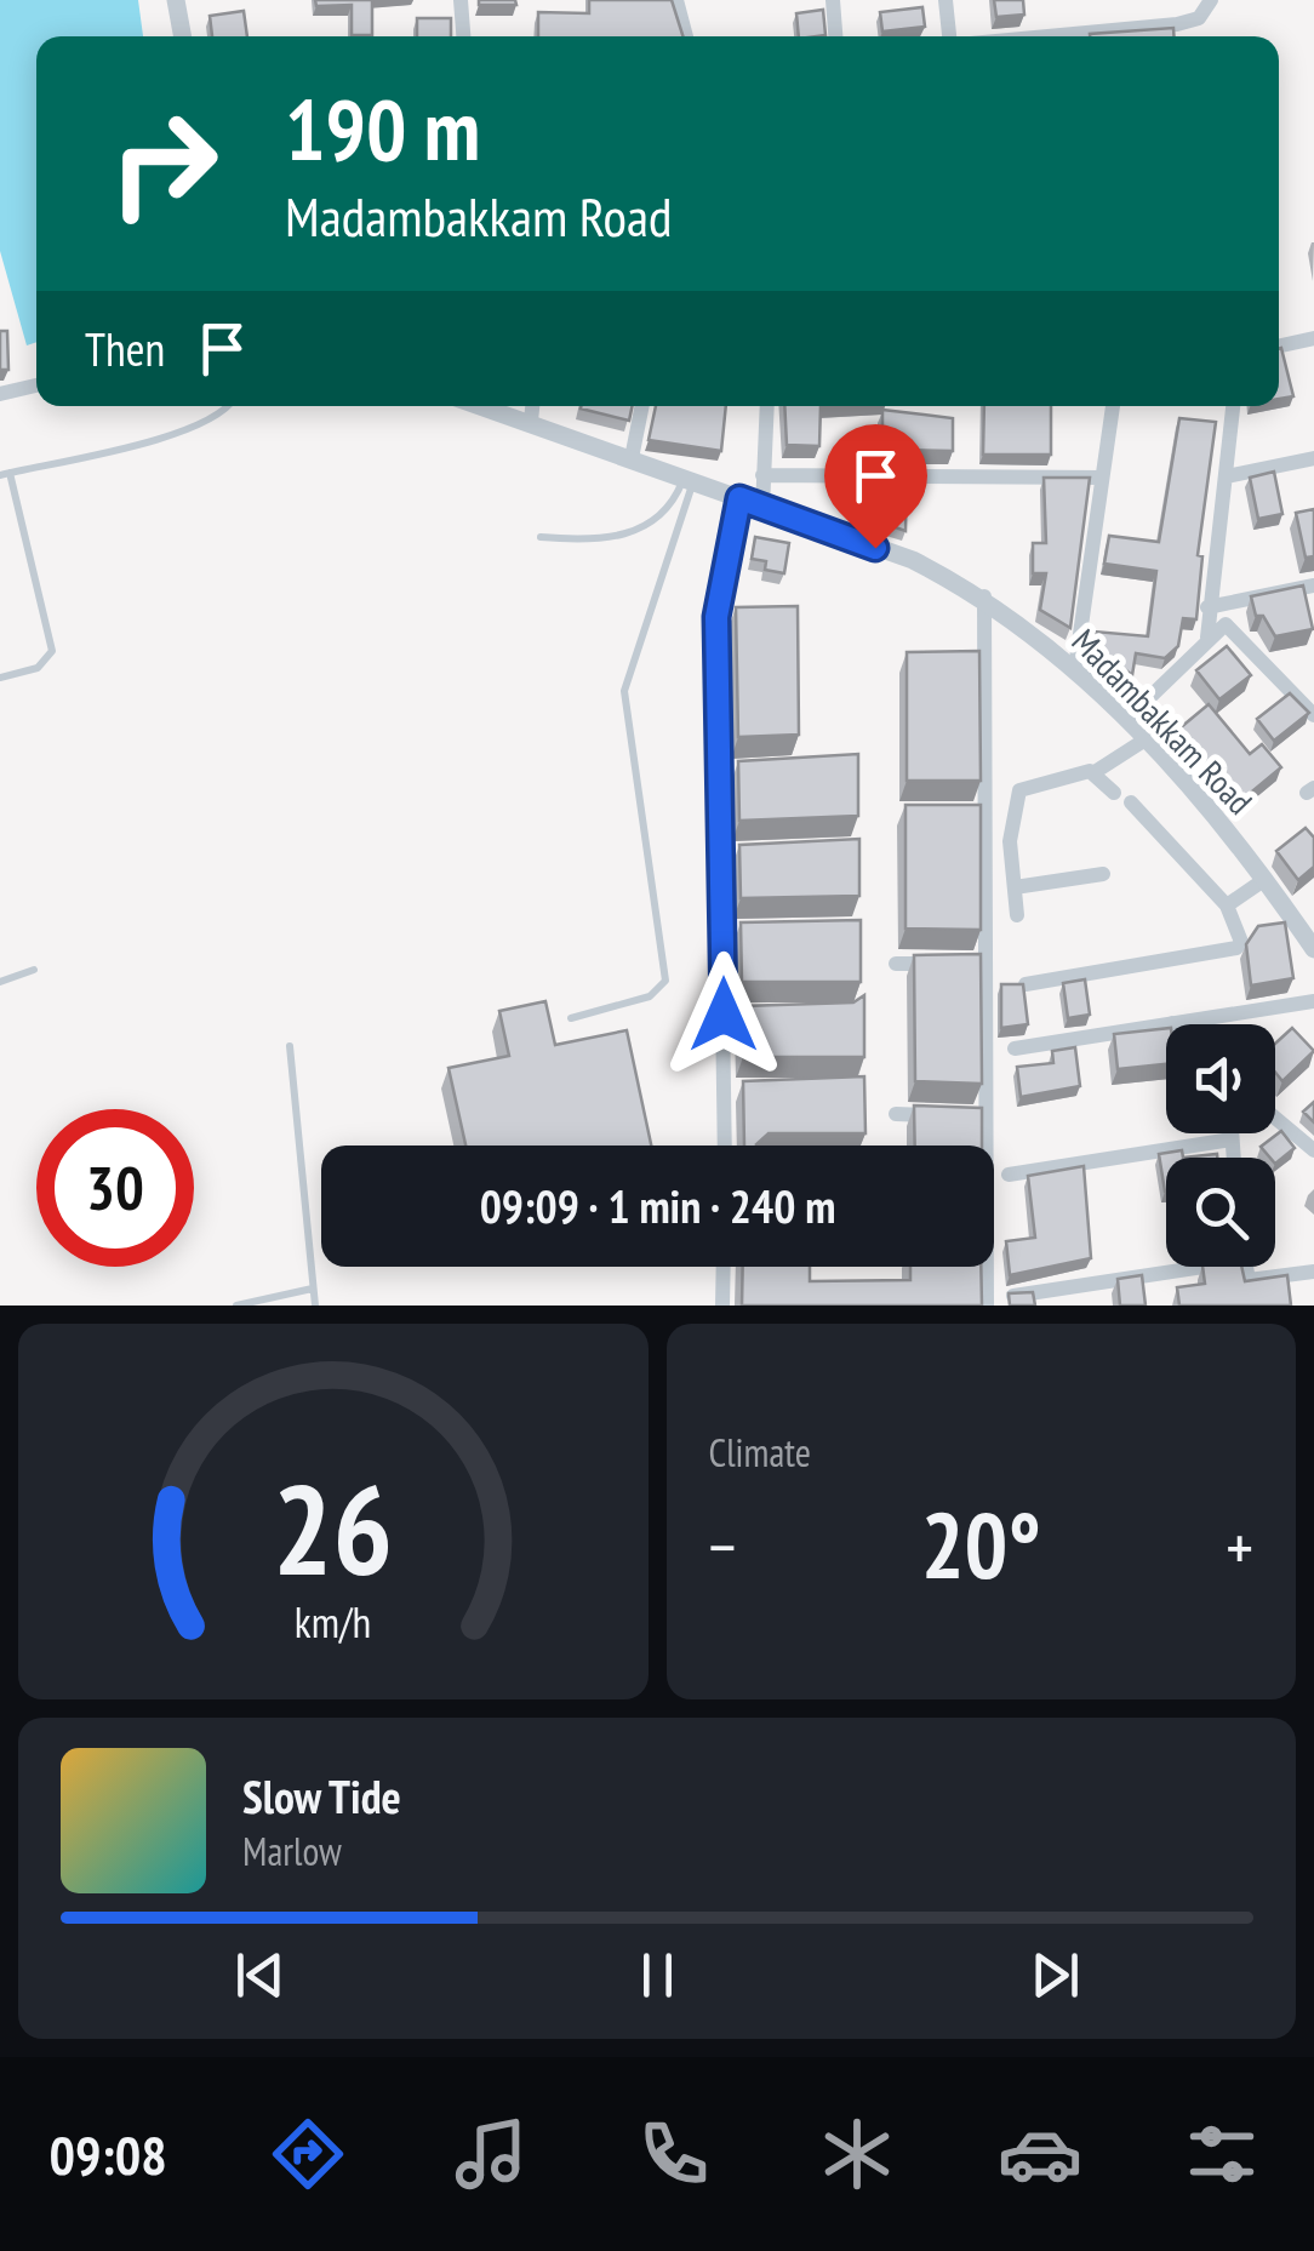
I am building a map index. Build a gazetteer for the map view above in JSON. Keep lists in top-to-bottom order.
{
  "streets": {
    "street": ["Madambakkam Road"]
  },
  "page": {
    "turn": ["190 m", "Madambakkam Road"],
    "then": "Then",
    "limit": "30",
    "trip": "09:09 · 1 min · 240 m",
    "tile": "Climate",
    "heat": ["−", "20°", "+"],
    "song": ["Slow Tide", "Marlow"],
    "tabs": "09:08",
    "gauge": ["26", "km/h"]
  }
}
